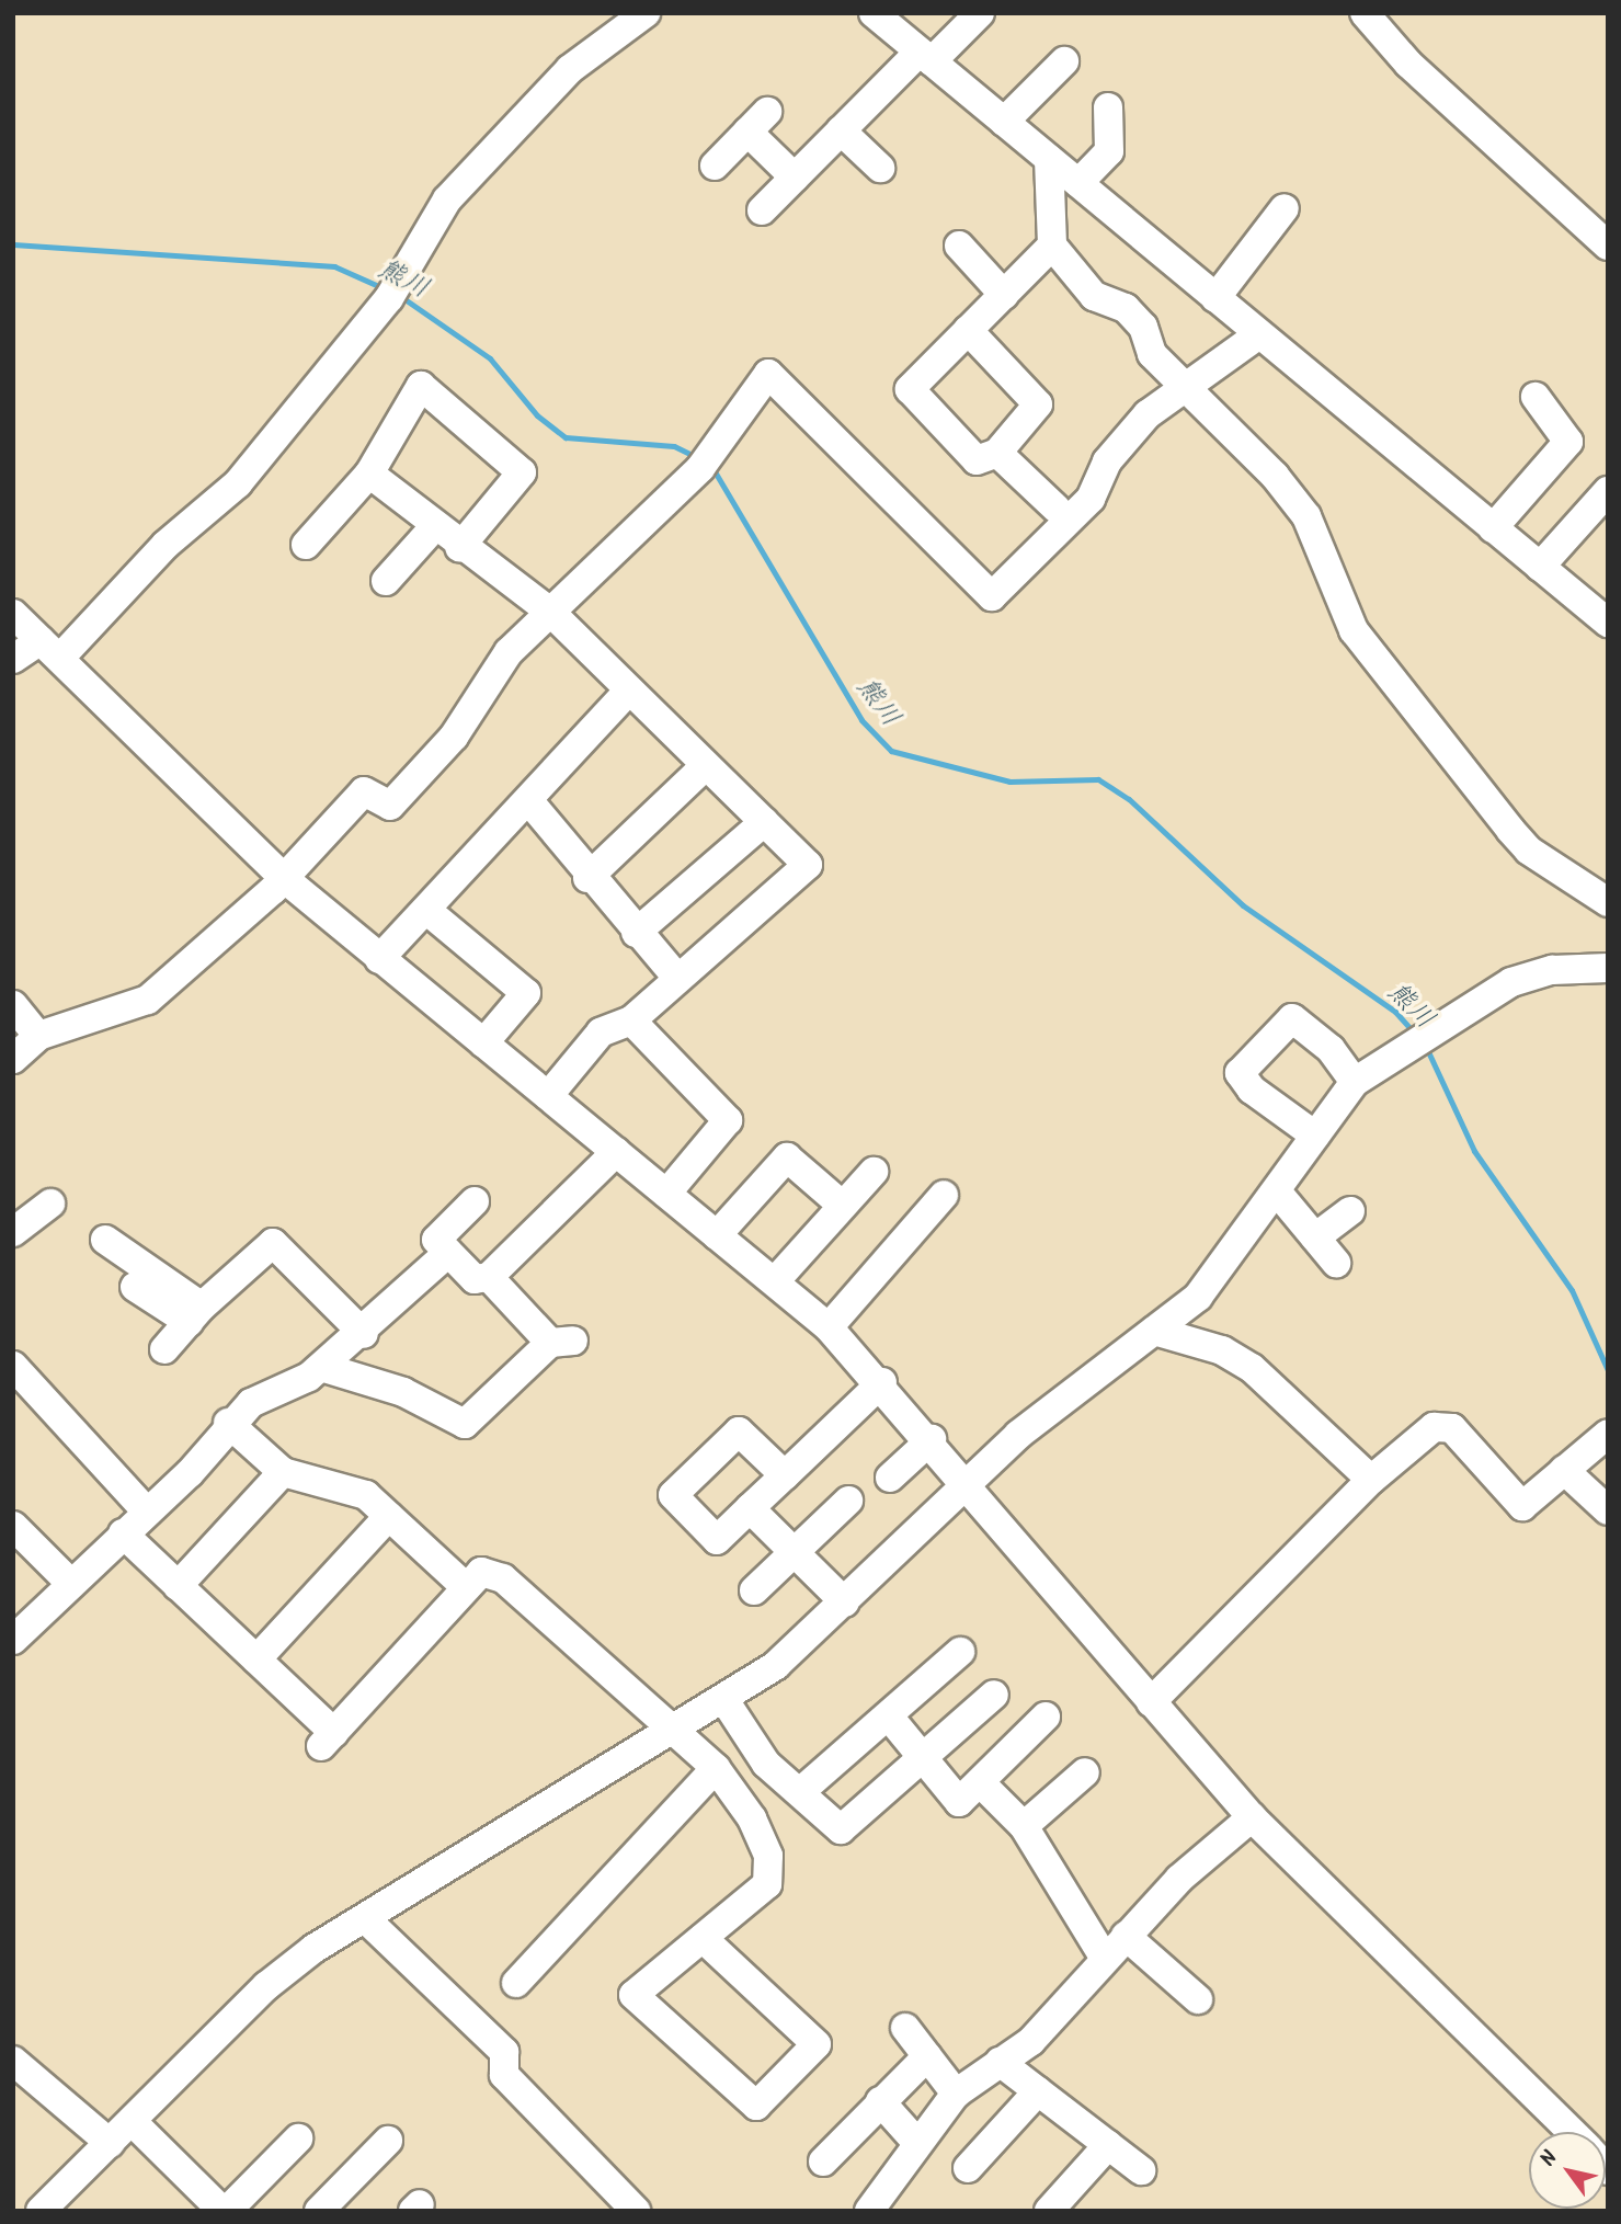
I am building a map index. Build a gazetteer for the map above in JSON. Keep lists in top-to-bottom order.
{
  "water": ["熊川"],
  "north": "top left"
}
